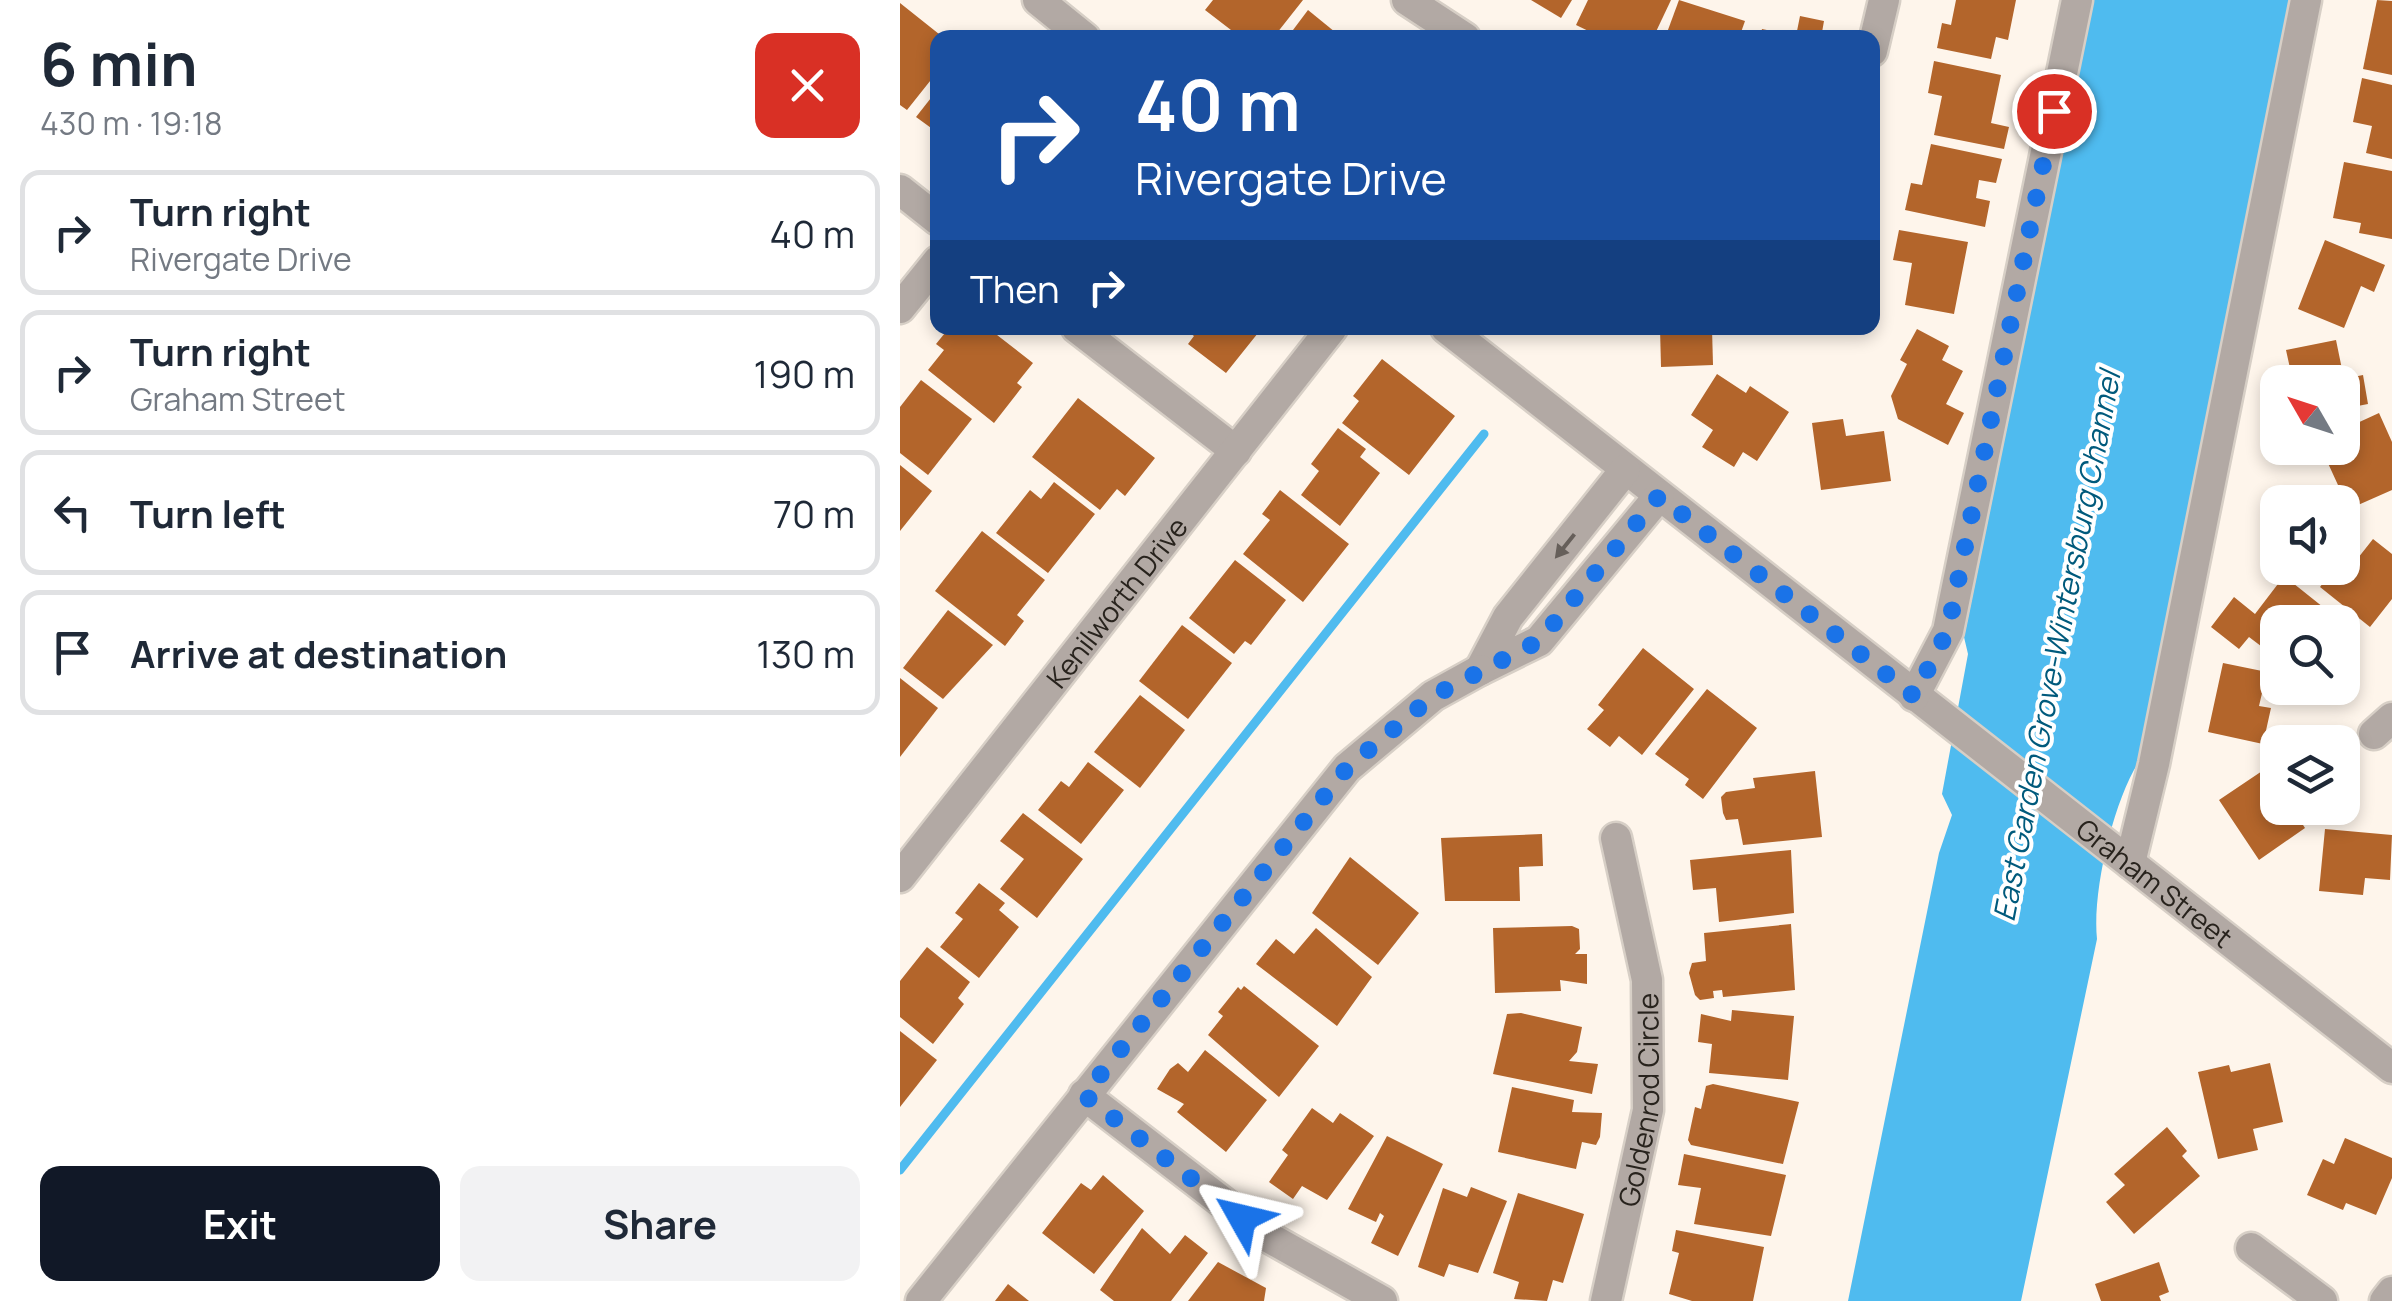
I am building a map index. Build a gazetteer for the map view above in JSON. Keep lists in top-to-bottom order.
{
  "streets": {
    "street": ["Kenilworth Drive", "Graham Street", "Goldenrod Circle"]
  },
  "water": ["East Garden Grove-Wintersburg Channel"],
  "north": "top left",
  "page": {
    "heading": ["6 min", "430 m · 19:18"],
    "turn": ["40 m", "Rivergate Drive"],
    "list": [
      {
        "name": "Turn right",
        "note": "Rivergate Drive",
        "value": "40 m"
      },
      {
        "name": "Turn right",
        "note": "Graham Street",
        "value": "190 m"
      },
      {
        "name": "Turn left",
        "value": "70 m"
      },
      {
        "name": "Arrive at destination",
        "value": "130 m"
      }
    ],
    "then": "Then",
    "buttons": ["Exit", "Share"]
  }
}
